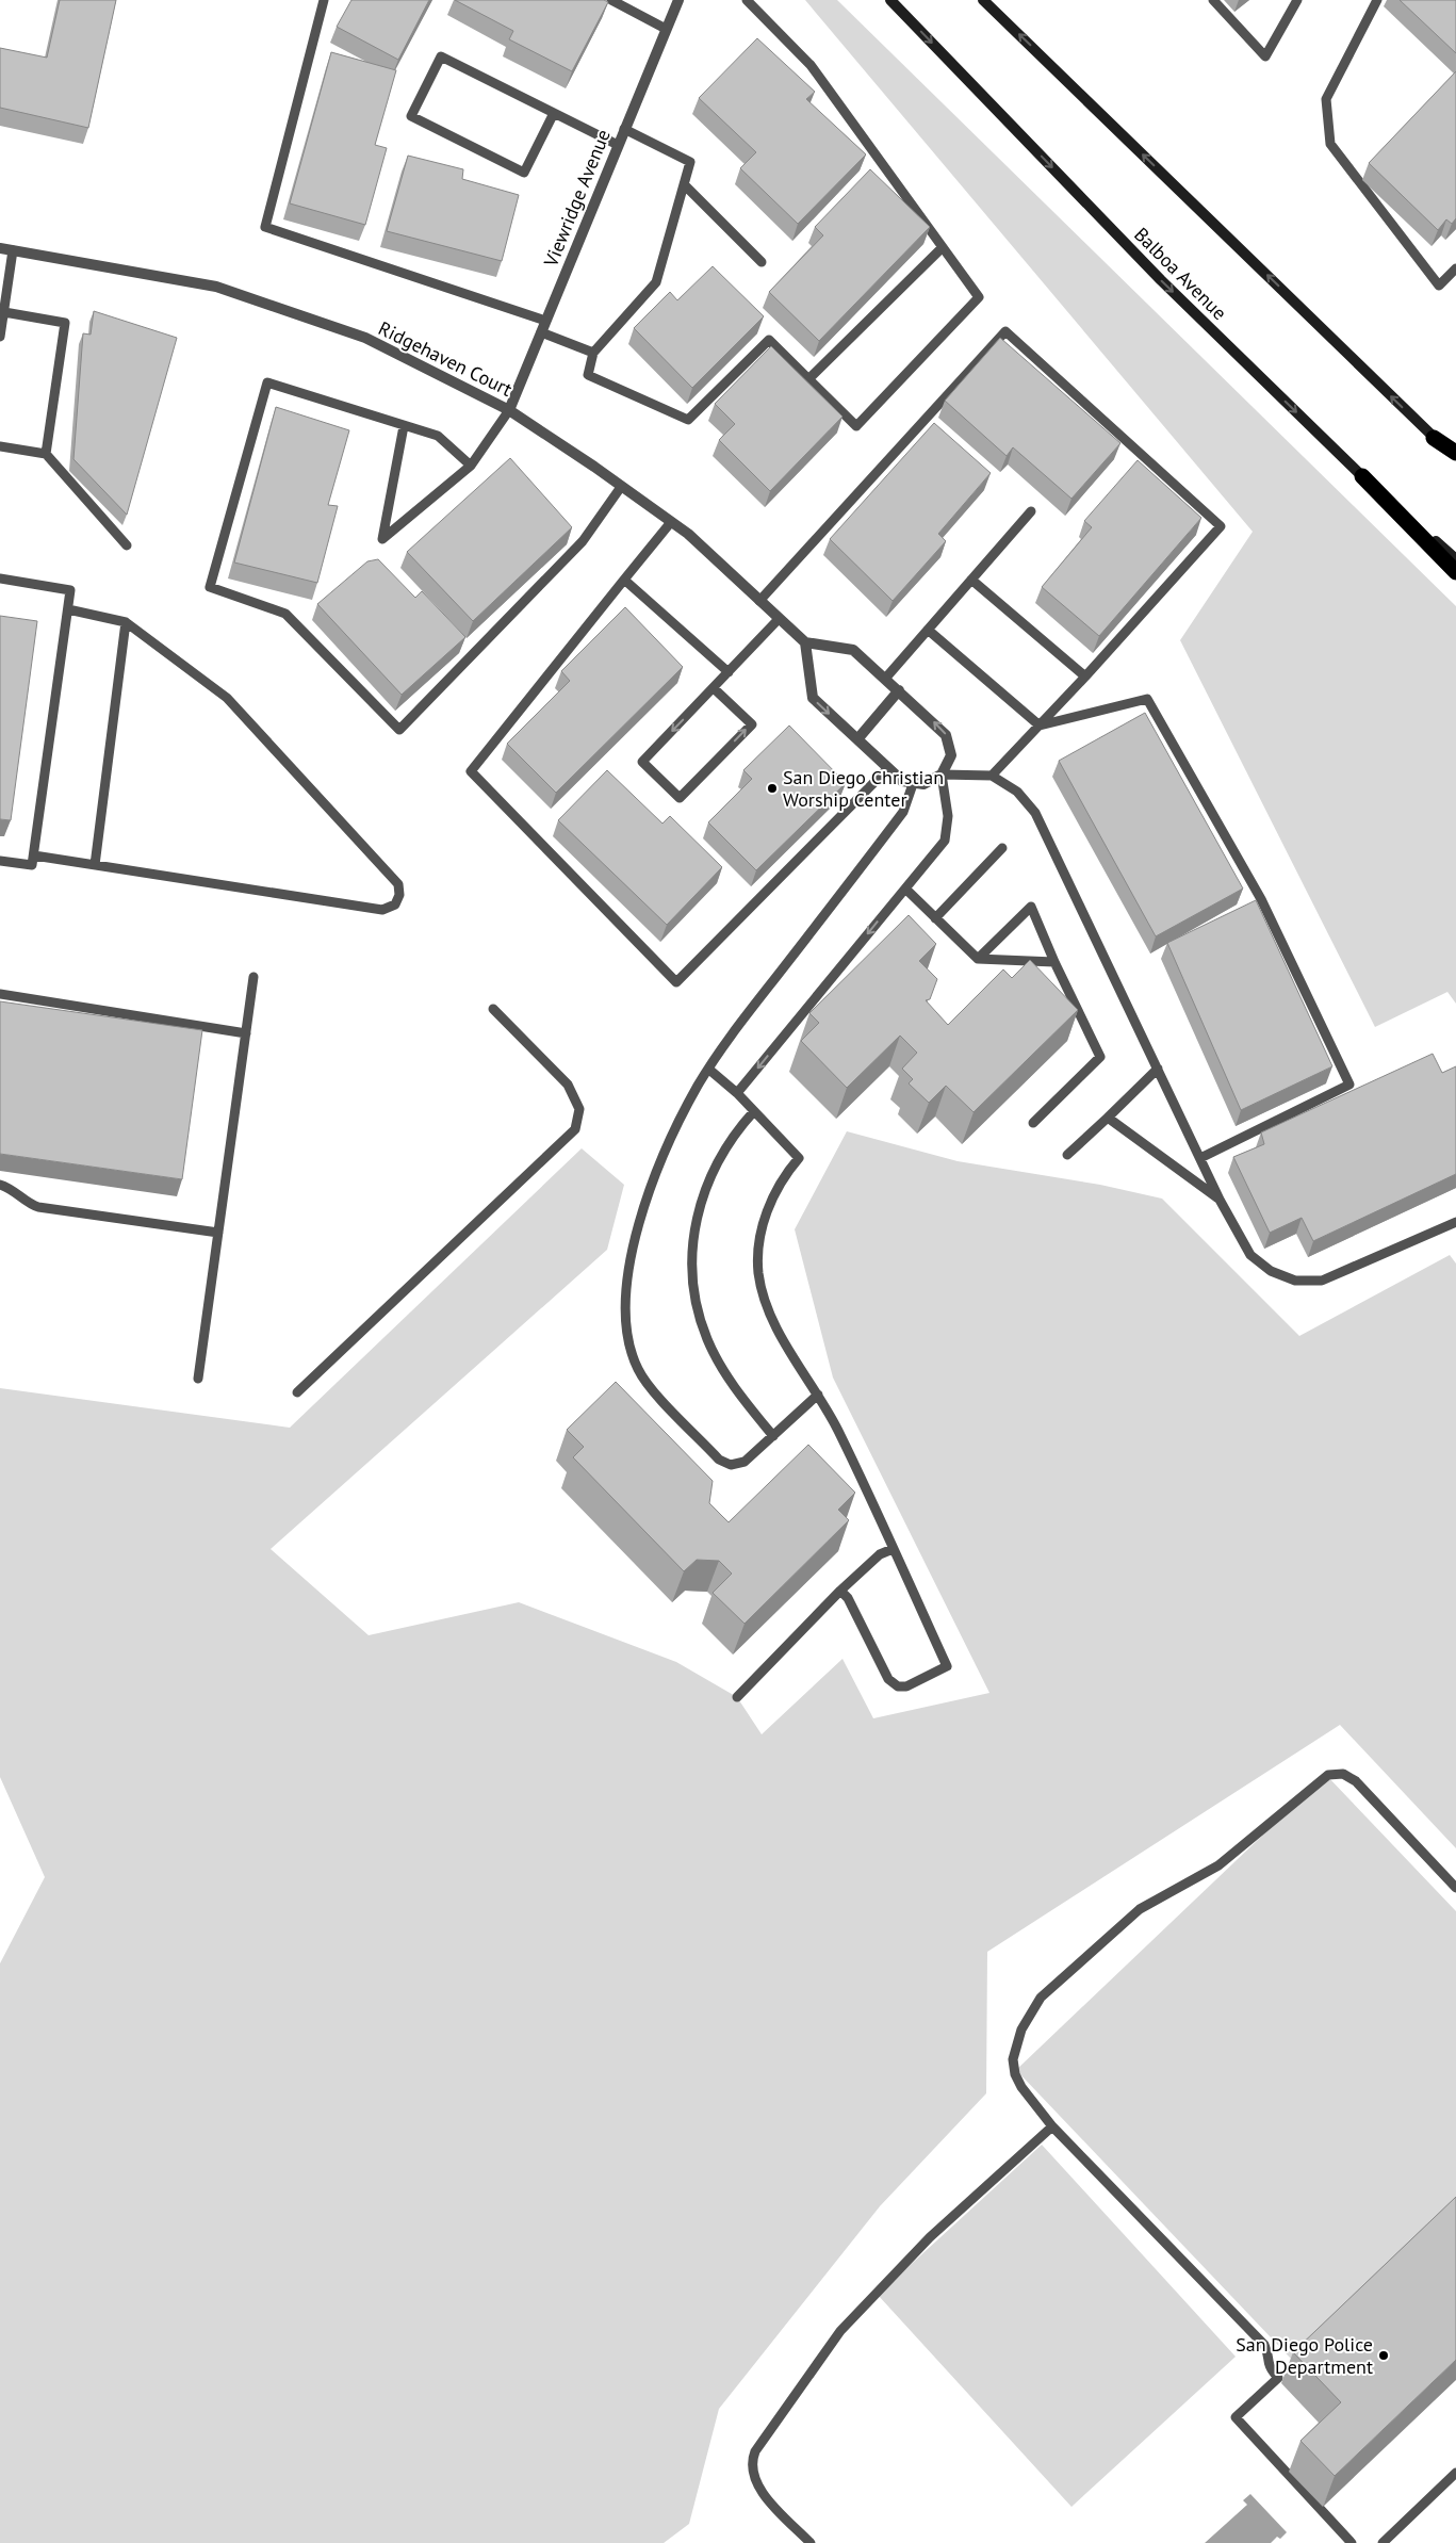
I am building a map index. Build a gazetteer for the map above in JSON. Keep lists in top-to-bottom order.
{
  "streets": {
    "main road": ["Balboa Avenue"],
    "street": ["Viewridge Avenue", "Ridgehaven Court"]
  },
  "crossings": [
    ["Viewridge Avenue", "Ridgehaven Court"]
  ],
  "places": ["San Diego Christian Worship Center", "San Diego Police Department"]
}
